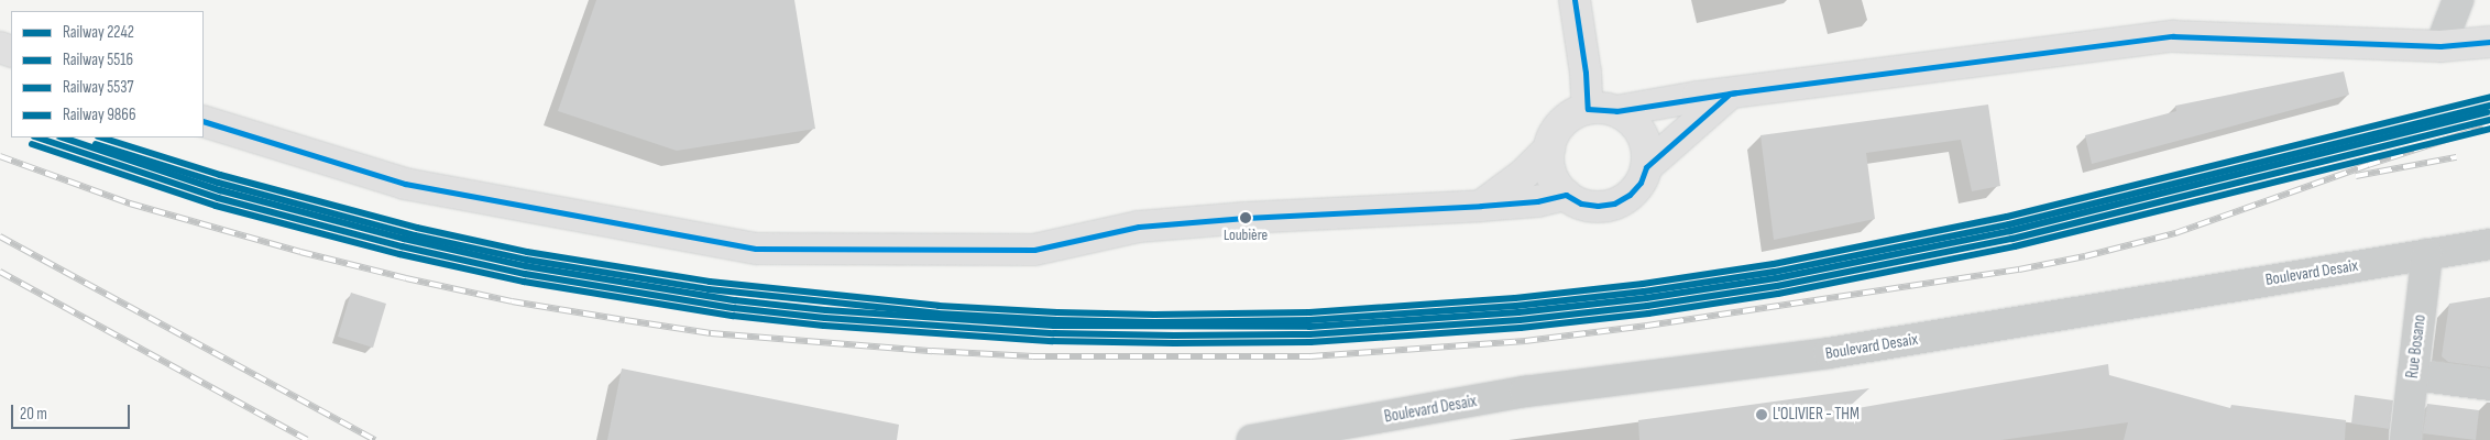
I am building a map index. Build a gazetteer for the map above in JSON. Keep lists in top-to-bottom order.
{
  "streets": {
    "street": ["Boulevard Desaix", "Rue Bosano"]
  },
  "crossings": [
    ["Boulevard Desaix", "Rue Bosano"]
  ],
  "places": ["Loubière", "L'OLIVIER - THM"],
  "lines": [
    "rail line 5537",
    "rail line 9866",
    "rail line 2242",
    "rail line 5516"
  ],
  "legend": [
    "Railway 2242",
    "Railway 5516",
    "Railway 5537",
    "Railway 9866"
  ],
  "scale_bar": "20 m"
}
